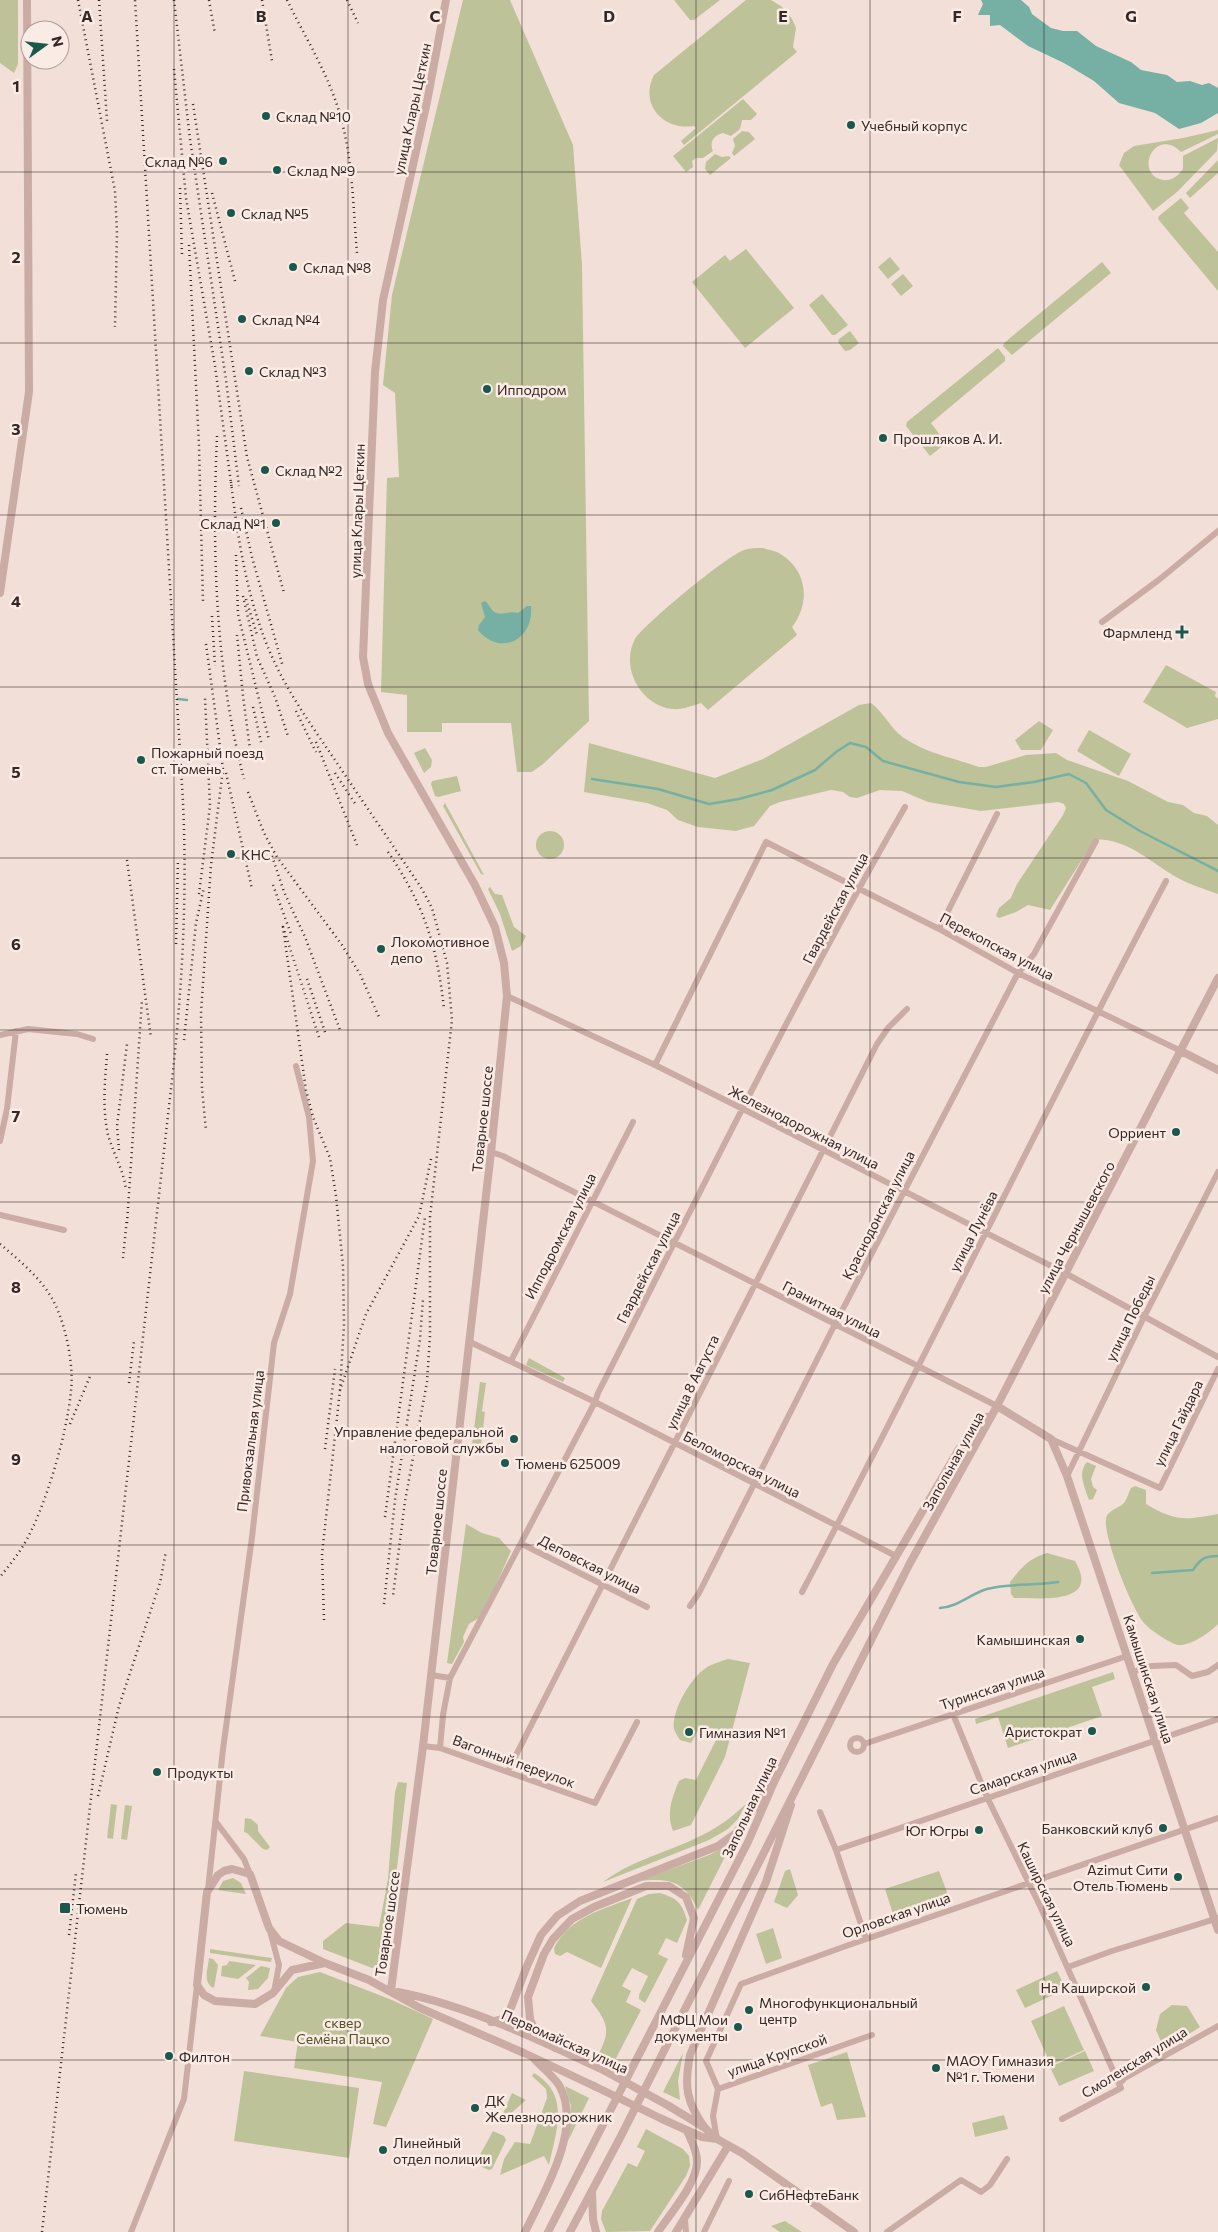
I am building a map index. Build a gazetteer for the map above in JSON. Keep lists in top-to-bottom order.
{
  "streets": {
    "street": [
      "улица Клары Цеткин",
      "Гвардейская улица",
      "Перекопская улица",
      "Товарное шоссе",
      "Железнодорожная улица",
      "Краснодонская улица",
      "улица Чернышевского",
      "улица Лунёва",
      "Ипподромская улица",
      "Гранитная улица",
      "улица Победы",
      "улица 8 Августа",
      "улица Гайдара",
      "Привокзальная улица",
      "Запольная улица",
      "Беломорская улица",
      "Деповская улица",
      "Камышинская улица",
      "Туринская улица",
      "Вагонный переулок",
      "Самарская улица",
      "Каширская улица",
      "Орловская улица",
      "Первомайская улица",
      "улица Крупской",
      "Смоленская улица"
    ]
  },
  "crossings": [
    ["улица Клары Цеткин", "Товарное шоссе"],
    ["улица Клары Цеткин", "Железнодорожная улица"],
    ["Гвардейская улица", "Перекопская улица"],
    ["Гвардейская улица", "Железнодорожная улица"],
    ["Гвардейская улица", "Гранитная улица"],
    ["Гвардейская улица", "Беломорская улица"],
    ["Гвардейская улица", "Деповская улица"],
    ["Гвардейская улица", "Вагонный переулок"],
    ["Перекопская улица", "Железнодорожная улица"],
    ["Перекопская улица", "Краснодонская улица"],
    ["Перекопская улица", "улица Чернышевского"],
    ["Перекопская улица", "улица Лунёва"],
    ["Товарное шоссе", "Железнодорожная улица"],
    ["Товарное шоссе", "Гранитная улица"],
    ["Товарное шоссе", "Беломорская улица"],
    ["Товарное шоссе", "Вагонный переулок"],
    ["Товарное шоссе", "Первомайская улица"],
    ["Железнодорожная улица", "Краснодонская улица"],
    ["Железнодорожная улица", "улица Чернышевского"],
    ["Железнодорожная улица", "улица Лунёва"],
    ["Железнодорожная улица", "улица Победы"],
    ["Железнодорожная улица", "улица 8 Августа"],
    ["Краснодонская улица", "Гранитная улица"],
    ["Краснодонская улица", "Беломорская улица"],
    ["улица Чернышевского", "Гранитная улица"],
    ["улица Чернышевского", "Запольная улица"],
    ["улица Лунёва", "Гранитная улица"],
    ["улица Лунёва", "Беломорская улица"],
    ["Ипподромская улица", "Гранитная улица"],
    ["Ипподромская улица", "Беломорская улица"],
    ["Гранитная улица", "улица Победы"],
    ["Гранитная улица", "улица 8 Августа"],
    ["Гранитная улица", "улица Гайдара"],
    ["Гранитная улица", "Запольная улица"],
    ["Гранитная улица", "Камышинская улица"],
    ["улица Победы", "Камышинская улица"],
    ["улица 8 Августа", "Беломорская улица"],
    ["улица 8 Августа", "Деповская улица"],
    ["улица 8 Августа", "Вагонный переулок"],
    ["Запольная улица", "Беломорская улица"],
    ["Камышинская улица", "Туринская улица"],
    ["Камышинская улица", "Самарская улица"],
    ["Камышинская улица", "Орловская улица"],
    ["Туринская улица", "Каширская улица"],
    ["Самарская улица", "Каширская улица"],
    ["Каширская улица", "Орловская улица"],
    ["Каширская улица", "Смоленская улица"],
    ["Орловская улица", "улица Крупской"]
  ],
  "parks": ["сквер Семёна Пацко"],
  "places": {
    "other": [
      "Склад №10",
      "Учебный корпус",
      "Склад №6",
      "Склад №9",
      "Склад №5",
      "Склад №8",
      "Склад №4",
      "Склад №3",
      "Ипподром",
      "Прошляков А. И.",
      "Склад №2",
      "Склад №1",
      "Пожарный поезд ст. Тюмень",
      "КНС",
      "Локомотивное депо",
      "Орриент",
      "Управление федеральной налоговой службы",
      "Тюмень 625009",
      "Камышинская",
      "Аристократ",
      "Гимназия №1",
      "Продукты",
      "Банковский клуб",
      "Юг Югры",
      "Azimut Сити Отель Тюмень",
      "На Каширской",
      "Многофункциональный центр",
      "МФЦ Мои документы",
      "Филтон",
      "МАОУ Гимназия №1 г. Тюмени",
      "ДК Железнодорожник",
      "Линейный отдел полиции",
      "СибНефтеБанк"
    ],
    "health": ["Фармленд"],
    "transit": ["Тюмень"]
  },
  "north": "right",
  "grid": {
    "columns": [
      "A",
      "B",
      "C",
      "D",
      "E",
      "F",
      "G"
    ],
    "rows": [
      "1",
      "2",
      "3",
      "4",
      "5",
      "6",
      "7",
      "8",
      "9"
    ]
  }
}
